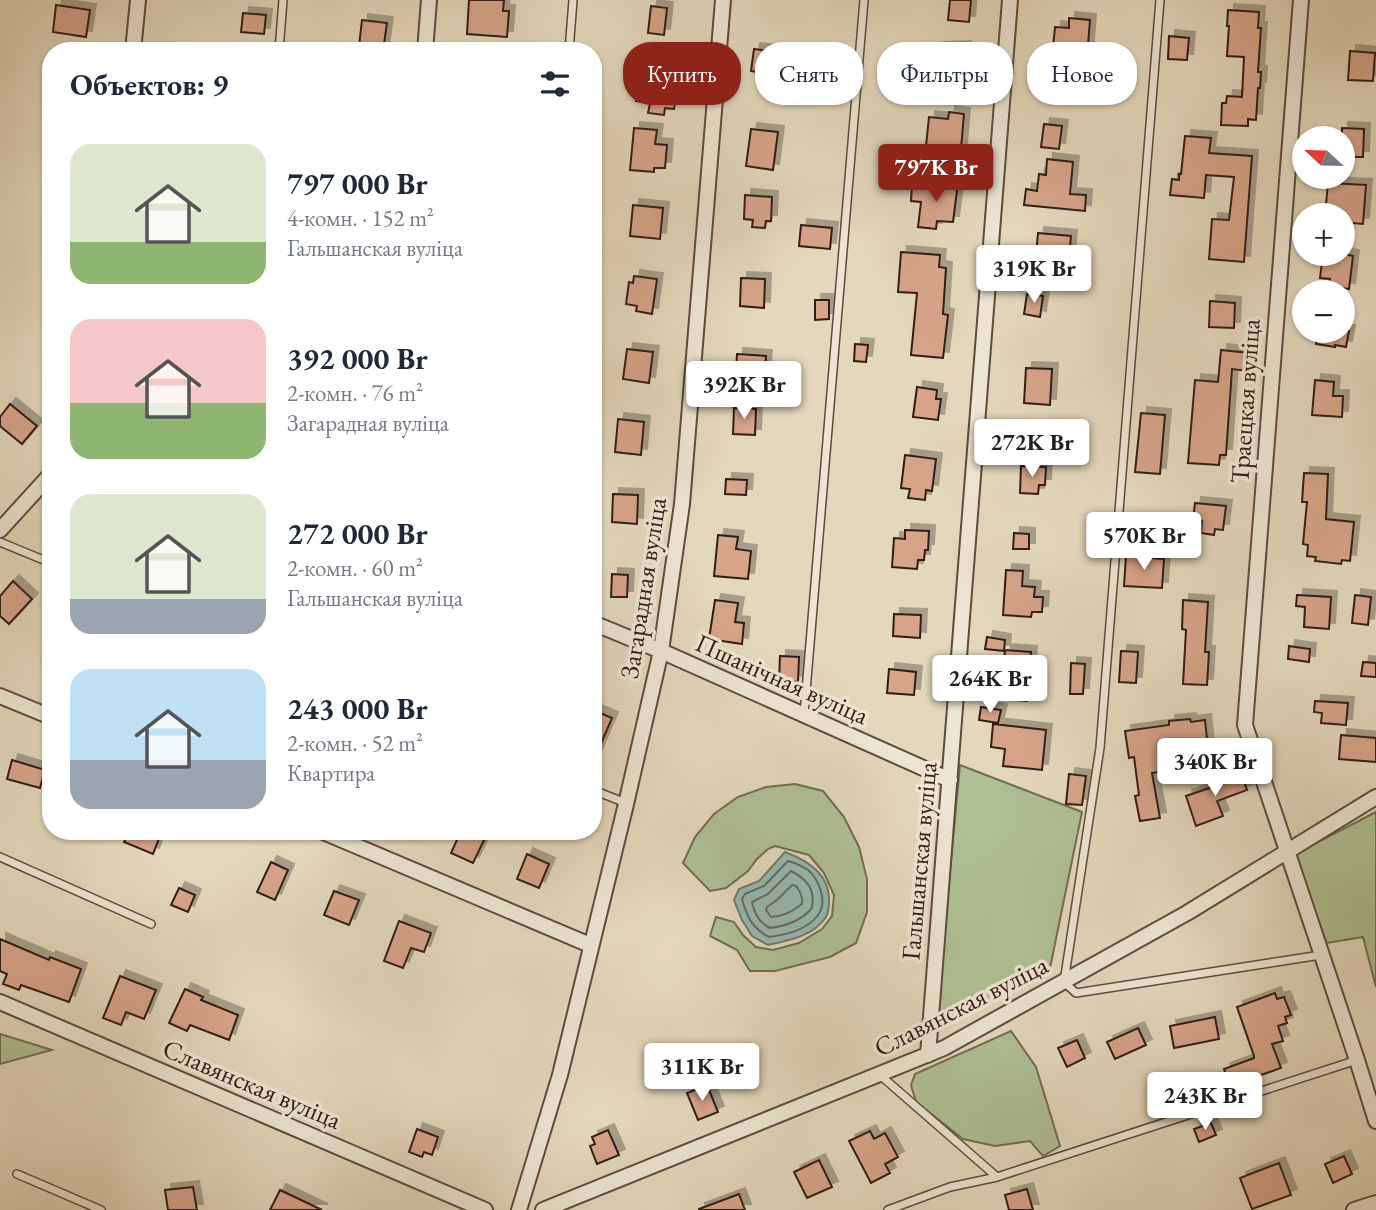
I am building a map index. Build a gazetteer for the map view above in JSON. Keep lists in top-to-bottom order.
{
  "streets": {
    "street": [
      "Траецкая вуліца",
      "Загарадная вуліца",
      "Пшанічная вуліца",
      "Гальшанская вуліца",
      "Славянская вуліца"
    ]
  },
  "crossings": [
    ["Траецкая вуліца", "Славянская вуліца"],
    ["Загарадная вуліца", "Пшанічная вуліца"],
    ["Пшанічная вуліца", "Гальшанская вуліца"],
    ["Гальшанская вуліца", "Славянская вуліца"]
  ],
  "north": "left",
  "page": {
    "chip": [
      "Купить",
      "Снять",
      "Фильтры",
      "Новое"
    ],
    "heading": "Объектов: 9",
    "map_buttons": ["+", "−"],
    "list": [
      {
        "name": "797 000 Br",
        "note": "4-комн. · 152 m² · Гальшанская вуліца"
      },
      {
        "name": "392 000 Br",
        "note": "2-комн. · 76 m² · Загарадная вуліца"
      },
      {
        "name": "272 000 Br",
        "note": "2-комн. · 60 m² · Гальшанская вуліца"
      },
      {
        "name": "243 000 Br",
        "note": "2-комн. · 52 m² · Квартира"
      }
    ],
    "price": [
      "797K Br",
      "319K Br",
      "392K Br",
      "272K Br",
      "570K Br",
      "264K Br",
      "340K Br",
      "311K Br",
      "243K Br"
    ]
  }
}
